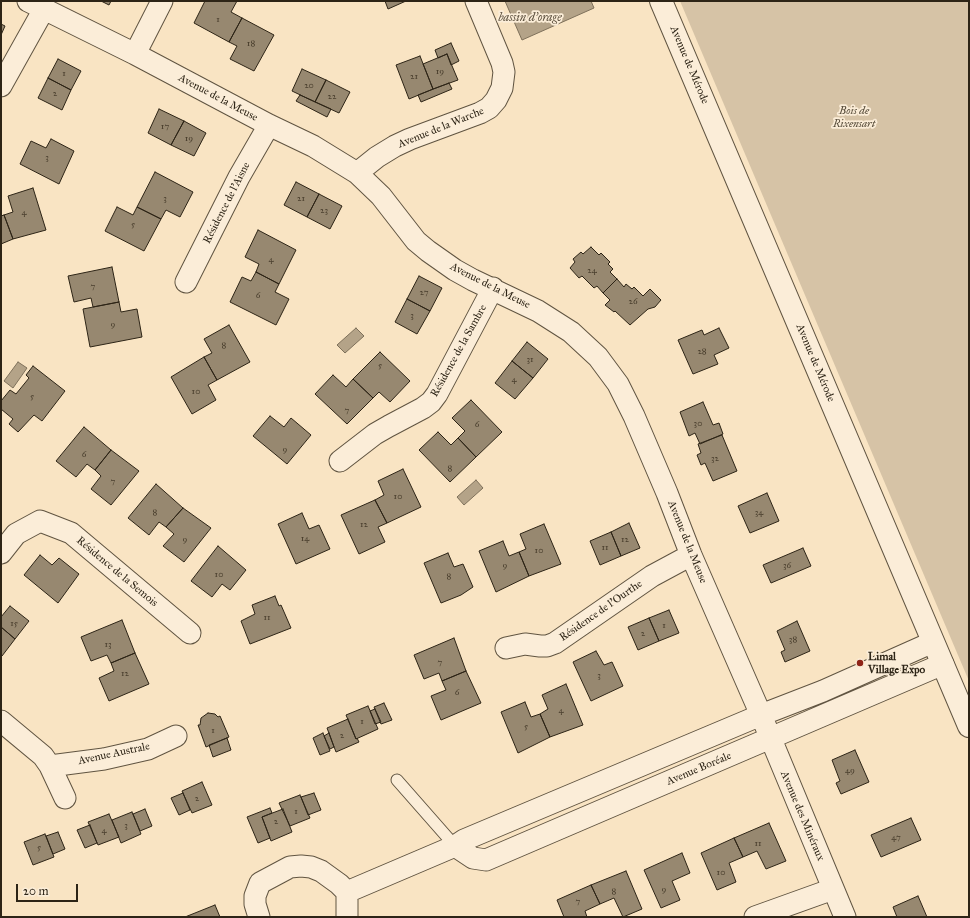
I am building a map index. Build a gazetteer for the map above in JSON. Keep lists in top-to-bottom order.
{
  "streets": {
    "street": [
      "Avenue de Mérode",
      "Avenue de la Meuse",
      "Avenue de la Warche",
      "Résidence de l'Aisne",
      "Résidence de la Sambre",
      "Résidence de la Semois",
      "Résidence de l'Ourthe",
      "Avenue Australe",
      "Avenue Boréale",
      "Avenue des Minéraux"
    ]
  },
  "crossings": [
    ["Avenue de Mérode", "Avenue Boréale"],
    ["Avenue de la Meuse", "Avenue de la Warche"],
    ["Avenue de la Meuse", "Résidence de l'Aisne"],
    ["Avenue de la Meuse", "Résidence de la Sambre"],
    ["Avenue de la Meuse", "Résidence de l'Ourthe"],
    ["Avenue de la Meuse", "Avenue des Minéraux"],
    ["Avenue Boréale", "Avenue des Minéraux"]
  ],
  "water": ["bassin d'orage"],
  "parks": ["Bois de Rixensart"],
  "places": ["Limal Village Expo"],
  "house_numbers": [
    "1",
    "18",
    "19",
    "1",
    "21",
    "20",
    "2",
    "22",
    "17",
    "19",
    "3",
    "3",
    "21",
    "23",
    "4",
    "5",
    "4",
    "24",
    "7",
    "27",
    "6",
    "26",
    "3",
    "9",
    "8",
    "28",
    "31",
    "5",
    "4",
    "10",
    "5",
    "7",
    "30",
    "6",
    "9",
    "6",
    "32",
    "8",
    "7",
    "10",
    "8",
    "34",
    "12",
    "14",
    "9",
    "12",
    "11",
    "10",
    "9",
    "36",
    "10",
    "8",
    "11",
    "15",
    "1",
    "2",
    "38",
    "13",
    "7",
    "12",
    "3",
    "6",
    "4",
    "1",
    "5",
    "1",
    "2",
    "49",
    "2",
    "1",
    "2",
    "3",
    "4",
    "47",
    "11",
    "5",
    "10",
    "9",
    "8",
    "7"
  ],
  "scale_bar": "20 m"
}
